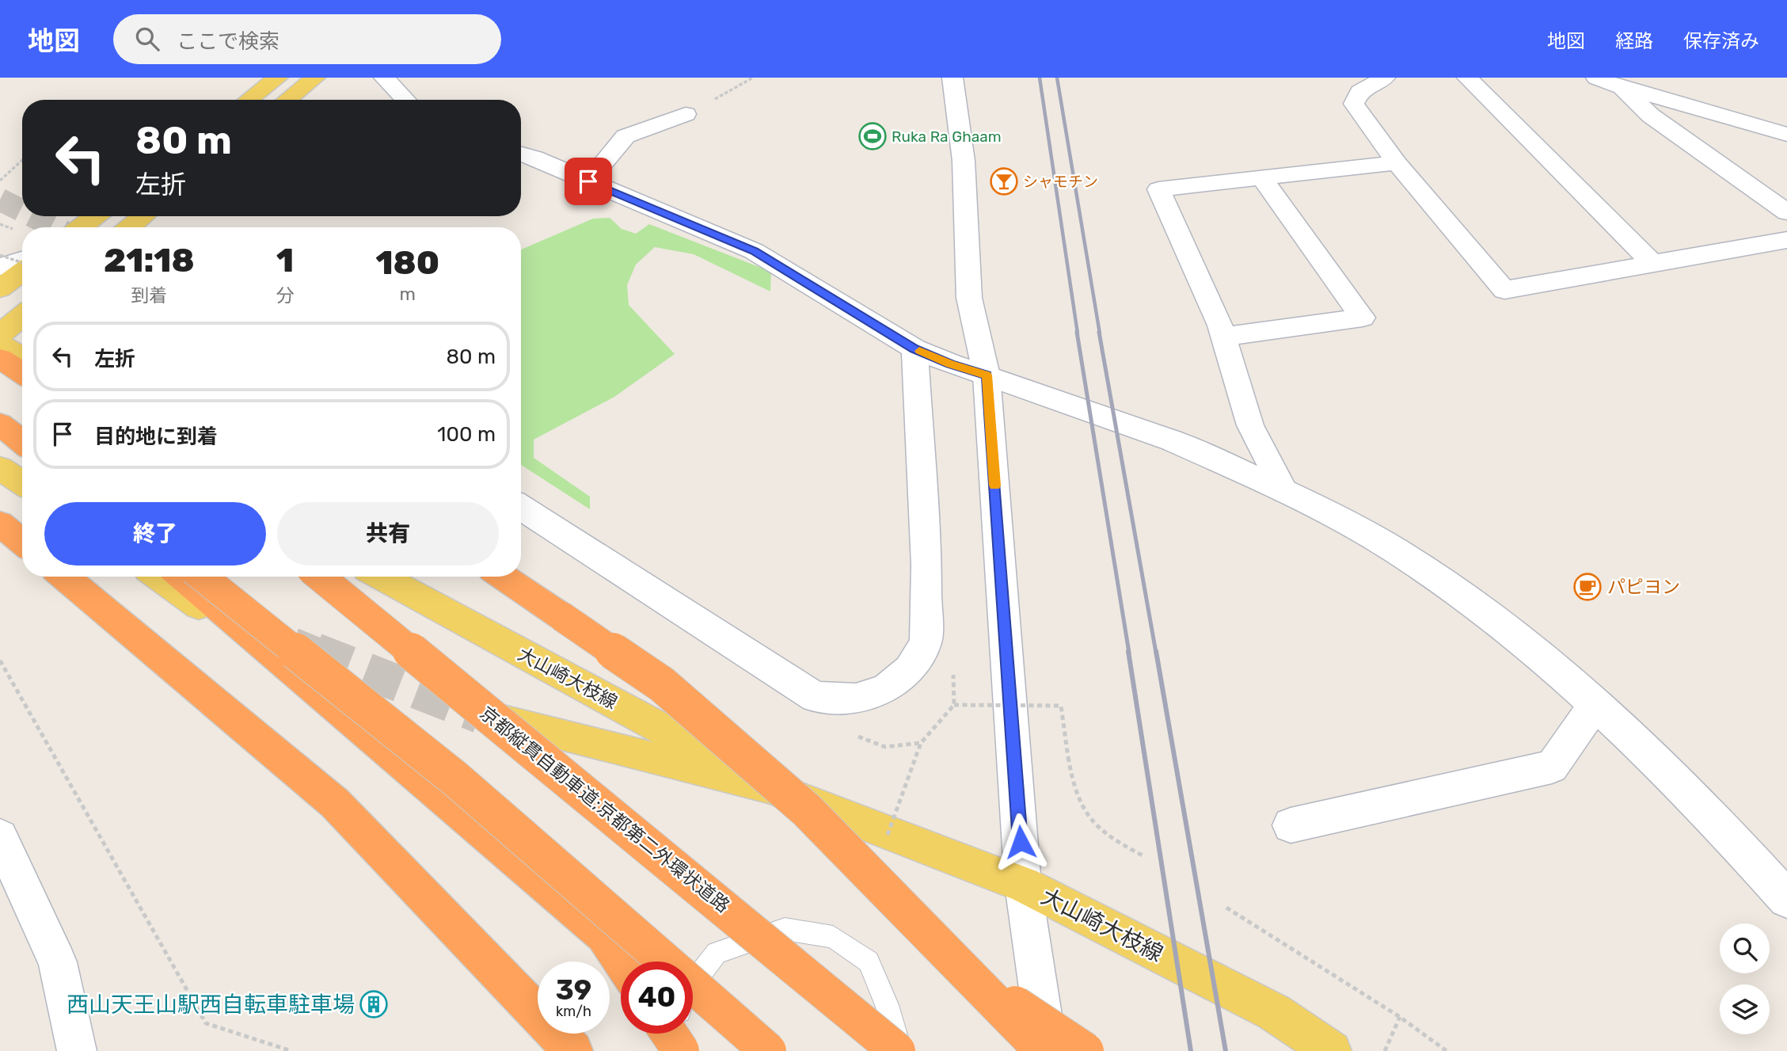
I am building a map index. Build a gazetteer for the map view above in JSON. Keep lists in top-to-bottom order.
{
  "streets": {
    "highway": ["京都縦貫自動車道;京都第二外環状道路"],
    "main road": ["大山崎大枝線"]
  },
  "places": {
    "sports": ["Ruka Ra Ghaam"],
    "bar": ["シャモチン"],
    "cafe": ["パピヨン"],
    "building": ["西山天王山駅西自転車駐車場"]
  },
  "page": {
    "header": "地図",
    "search": "ここで検索",
    "nav": ["地図", "経路", "保存済み"],
    "turn": ["80 m", "左折"],
    "eta": [
      "21:18",
      "到着",
      "1",
      "分",
      "180",
      "m"
    ],
    "list": [
      {
        "name": "左折",
        "value": "80 m"
      },
      {
        "name": "目的地に到着",
        "value": "100 m"
      }
    ],
    "buttons": ["終了", "共有"],
    "speed": "39 km/h",
    "limit": "40"
  }
}
